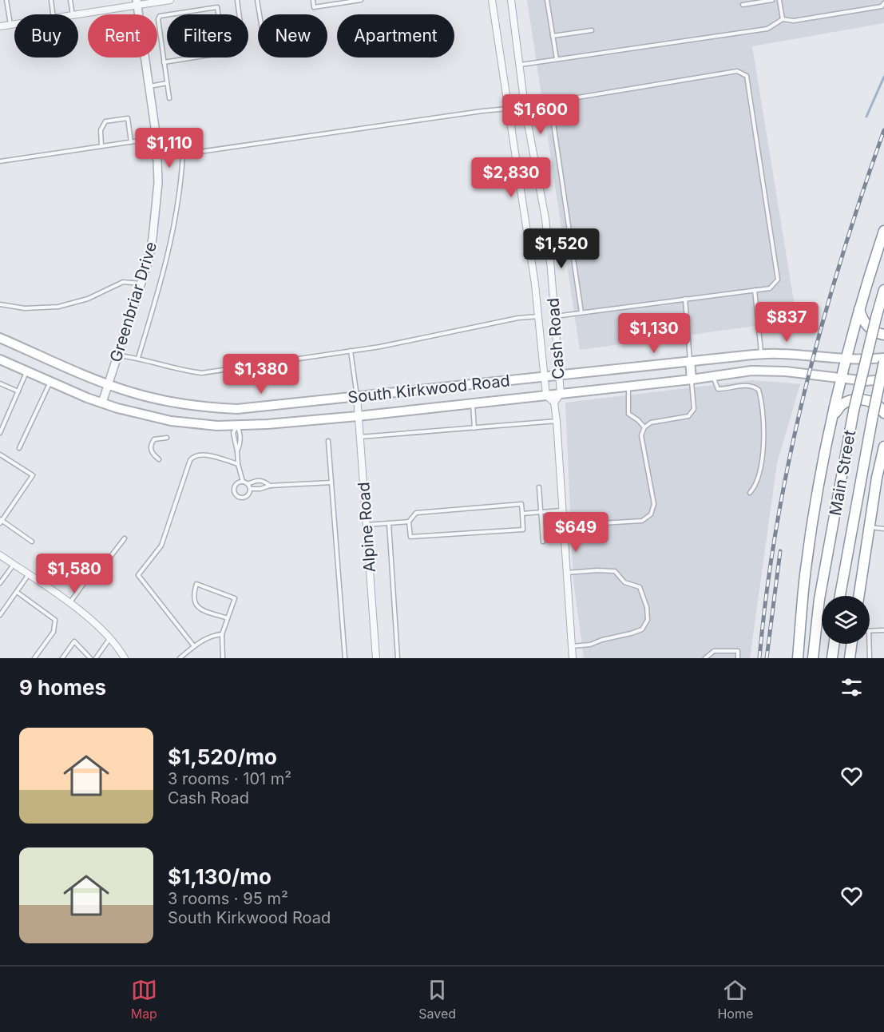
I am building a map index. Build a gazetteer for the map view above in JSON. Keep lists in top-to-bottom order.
{
  "streets": {
    "highway": ["Main Street"],
    "main road": ["South Kirkwood Road"],
    "street": ["Greenbriar Drive", "Cash Road", "Alpine Road"]
  },
  "crossings": [
    ["Greenbriar Drive", "South Kirkwood Road"],
    ["Cash Road", "South Kirkwood Road"],
    ["South Kirkwood Road", "Alpine Road"]
  ],
  "page": {
    "chip": [
      "Buy",
      "Rent",
      "Filters",
      "New",
      "Apartment"
    ],
    "price": [
      "$1,600",
      "$1,110",
      "$2,830",
      "$1,520",
      "$837",
      "$1,130",
      "$1,380",
      "$649",
      "$1,580"
    ],
    "heading": "9 homes",
    "list": [
      {
        "name": "$1,520/mo",
        "note": "3 rooms · 101 m² · Cash Road"
      },
      {
        "name": "$1,130/mo",
        "note": "3 rooms · 95 m² · South Kirkwood Road"
      }
    ],
    "tabs": ["Map", "Saved", "Home"]
  }
}
